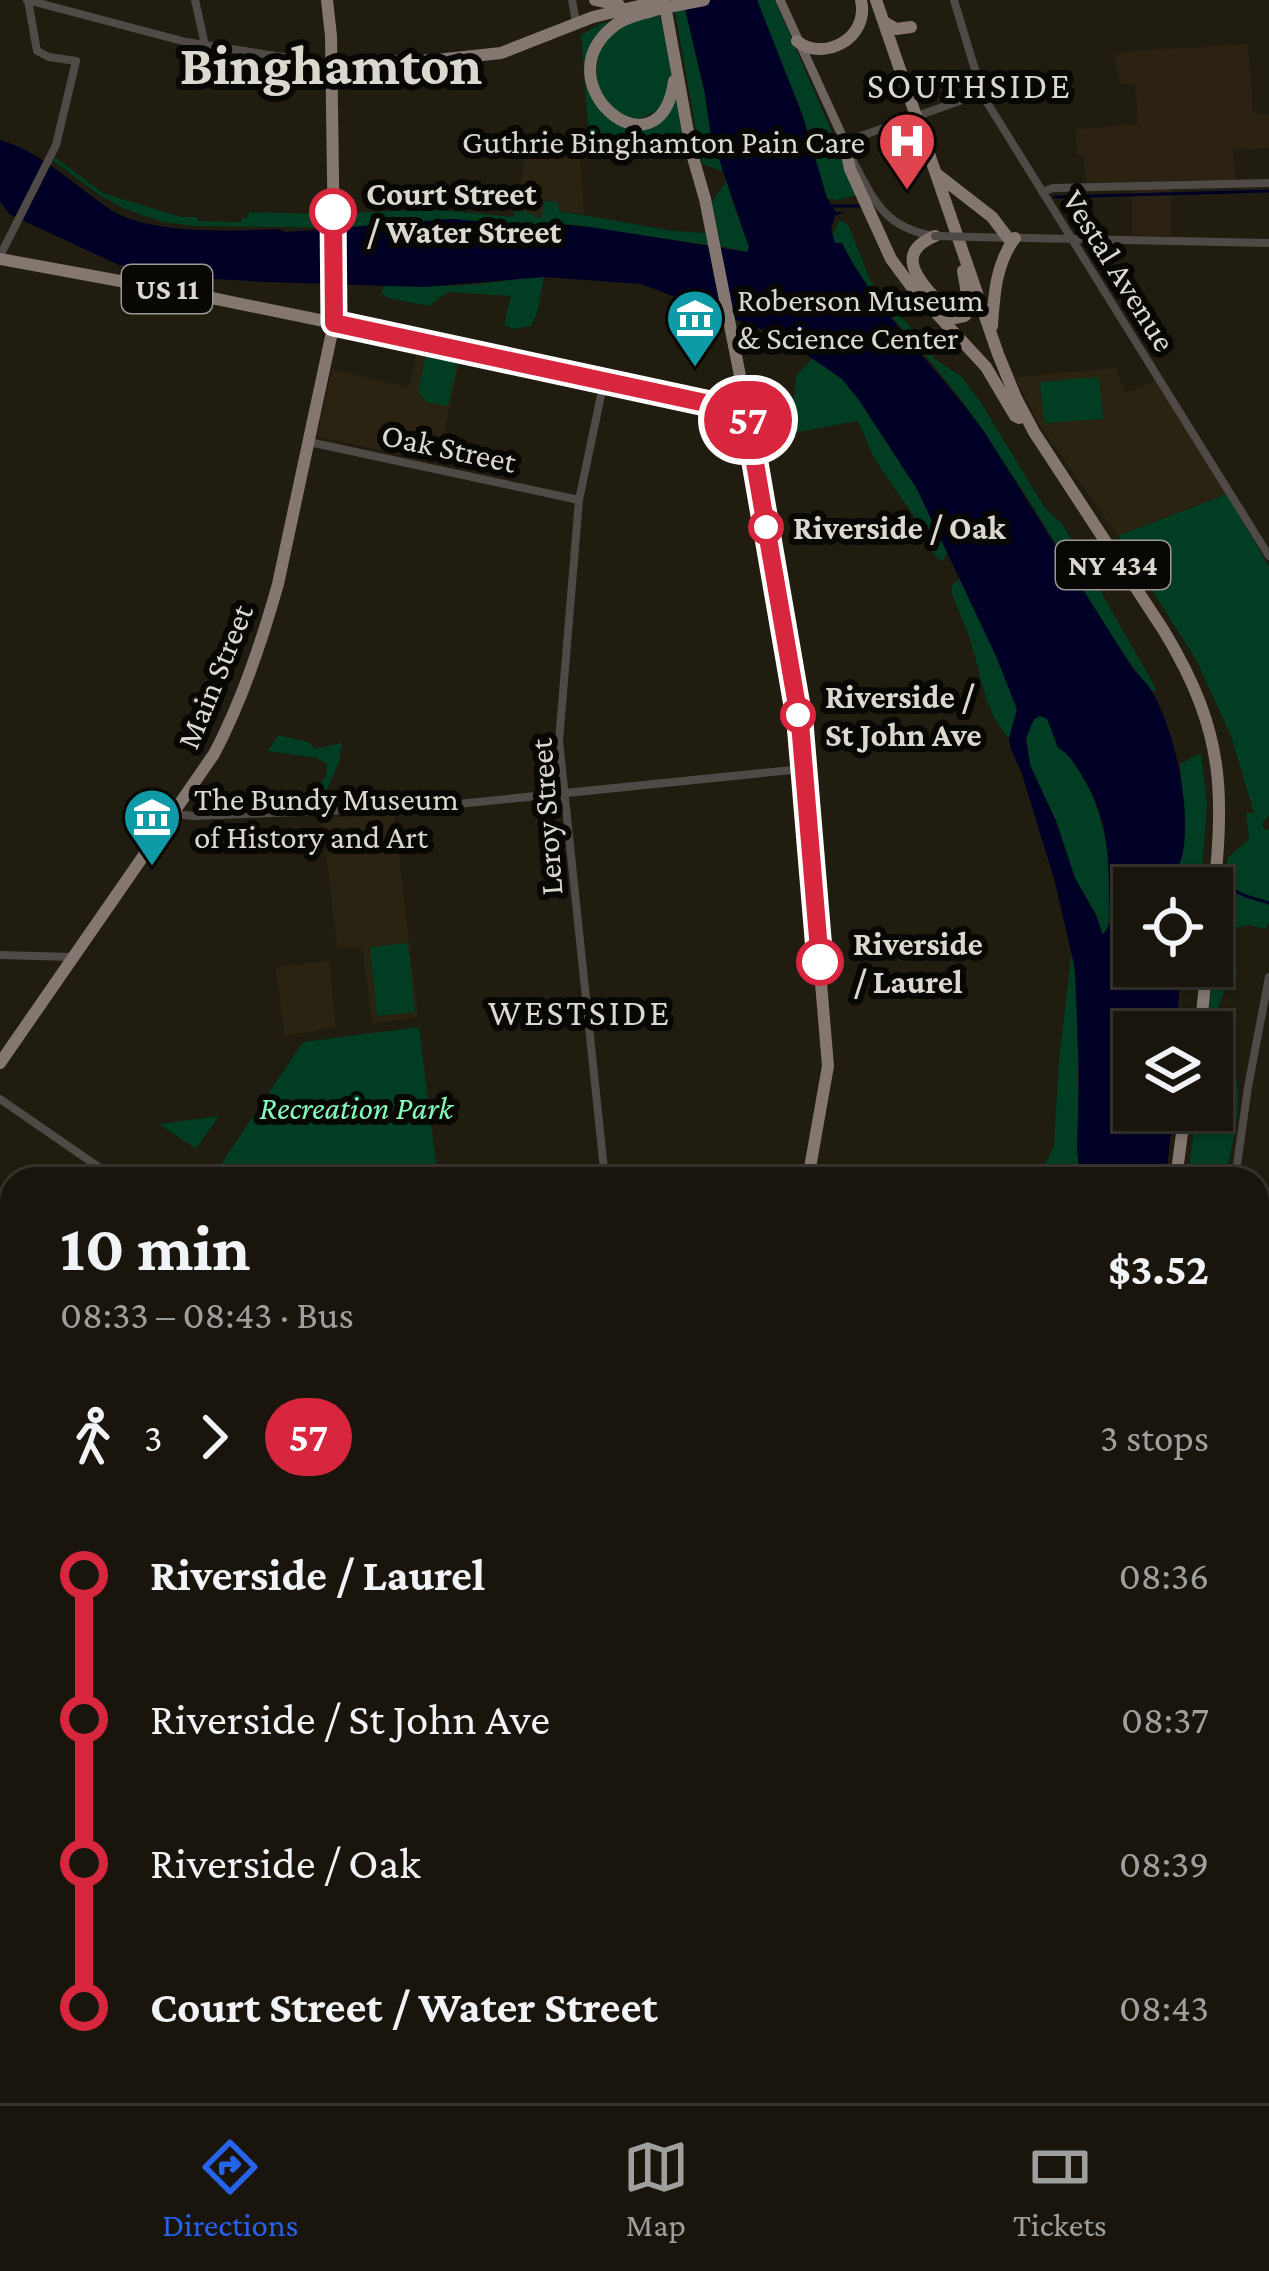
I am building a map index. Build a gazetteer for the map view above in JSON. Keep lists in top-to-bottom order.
{
  "streets": {
    "main road": ["US 11", "NY 434", "Main Street"],
    "street": ["Vestal Avenue", "Oak Street", "Leroy Street"]
  },
  "crossings": [
    ["US 11", "Main Street"],
    ["Oak Street", "Main Street"],
    ["Oak Street", "Leroy Street"]
  ],
  "districts": ["Binghamton", "SOUTHSIDE", "WESTSIDE"],
  "parks": ["Recreation Park"],
  "places": {
    "hospital": ["Guthrie Binghamton Pain Care"],
    "other": [
      "Court Street / Water Street",
      "Riverside / Oak",
      "Riverside / St John Ave",
      "Riverside / Laurel"
    ],
    "museum": ["Roberson Museum & Science Center", "The Bundy Museum of History and Art"]
  },
  "lines": ["bus line 57"],
  "page": {
    "on_map": "57",
    "heading": ["10 min", "08:33 – 08:43 · Bus", "$3.52"],
    "legs": ["3", "57", "3 stops"],
    "list": [
      {
        "name": "Riverside / Laurel",
        "value": "08:36"
      },
      {
        "name": "Riverside / St John Ave",
        "value": "08:37"
      },
      {
        "name": "Riverside / Oak",
        "value": "08:39"
      },
      {
        "name": "Court Street / Water Street",
        "value": "08:43"
      }
    ],
    "tabs": ["Directions", "Map", "Tickets"]
  }
}
